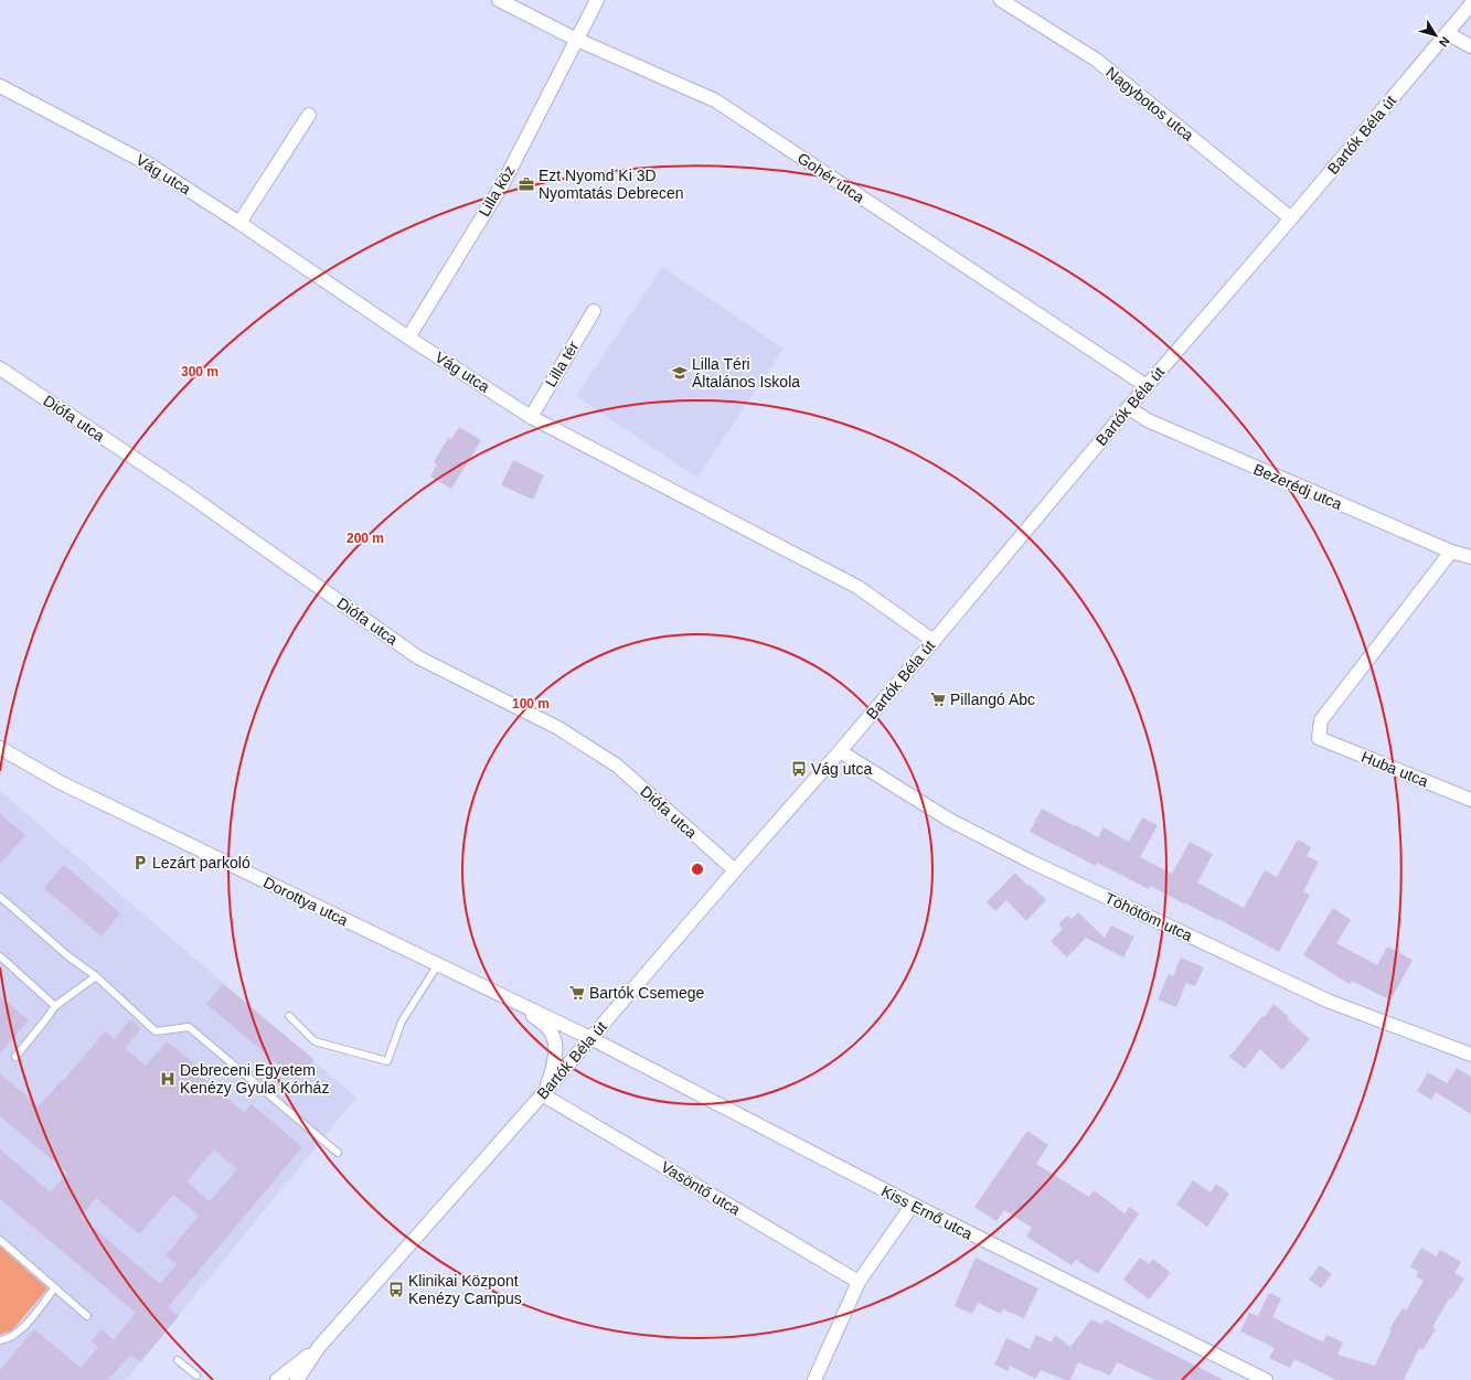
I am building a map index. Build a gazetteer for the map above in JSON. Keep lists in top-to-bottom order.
{
  "streets": {
    "street": [
      "Nagybotos utca",
      "Bartók Béla út",
      "Vág utca",
      "Gohér utca",
      "Lilla köz",
      "Lilla tér",
      "Diófa utca",
      "Bezerédj utca",
      "Huba utca",
      "Dorottya utca",
      "Töhötöm utca",
      "Vasöntő utca",
      "Kiss Ernő utca"
    ]
  },
  "crossings": [
    ["Nagybotos utca", "Bartók Béla út"],
    ["Bartók Béla út", "Vág utca"],
    ["Bartók Béla út", "Gohér utca"],
    ["Bartók Béla út", "Diófa utca"],
    ["Bartók Béla út", "Bezerédj utca"],
    ["Bartók Béla út", "Dorottya utca"],
    ["Bartók Béla út", "Töhötöm utca"],
    ["Bartók Béla út", "Vasöntő utca"],
    ["Bartók Béla út", "Kiss Ernő utca"],
    ["Vág utca", "Lilla köz"],
    ["Vág utca", "Lilla tér"],
    ["Gohér utca", "Lilla köz"],
    ["Bezerédj utca", "Huba utca"],
    ["Dorottya utca", "Kiss Ernő utca"]
  ],
  "places": {
    "office": ["Ezt Nyomd Ki 3D Nyomtatás Debrecen"],
    "school or university": ["Lilla Téri Általános Iskola"],
    "supermarket": ["Pillangó Abc", "Bartók Csemege"],
    "bus stop": ["Vág utca", "Klinikai Központ Kenézy Campus"],
    "parking": ["Lezárt parkoló"],
    "hospital": ["Debreceni Egyetem Kenézy Gyula Kórház"]
  },
  "north": "bottom right",
  "rings": ["300 m", "200 m", "100 m"]
}
